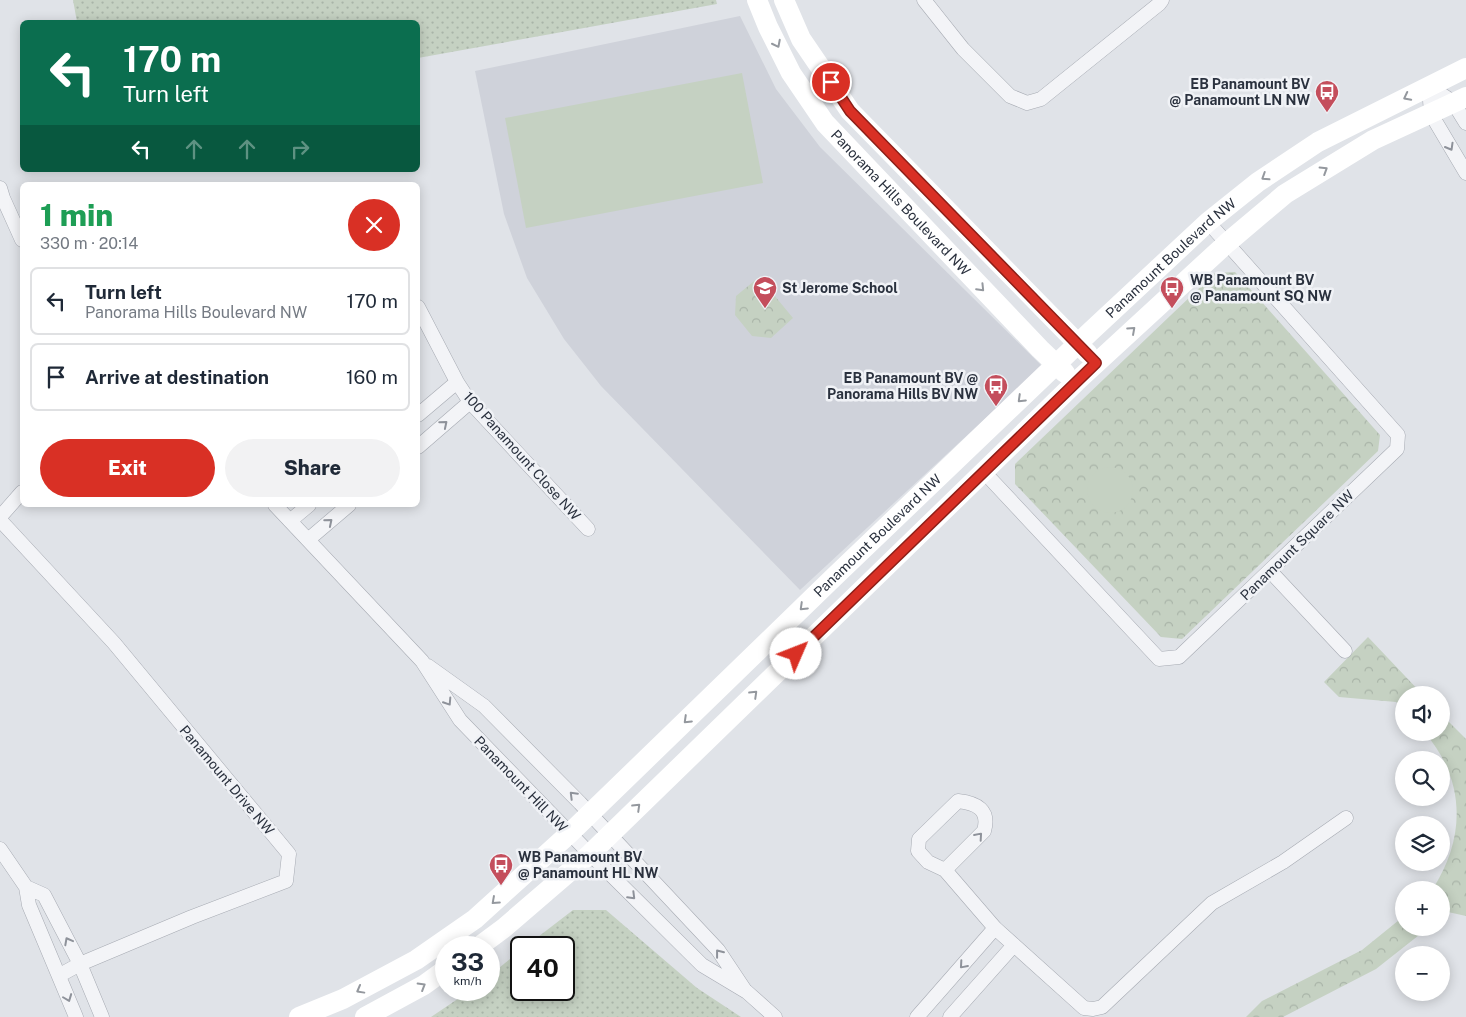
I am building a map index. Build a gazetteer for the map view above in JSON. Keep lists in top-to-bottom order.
{
  "streets": {
    "street": [
      "Panorama Hills Boulevard NW",
      "Panamount Boulevard NW",
      "100 Panamount Close NW",
      "Panamount Square NW",
      "Panamount Drive NW",
      "Panamount Hill NW"
    ]
  },
  "crossings": [
    ["Panorama Hills Boulevard NW", "Panamount Boulevard NW"],
    ["Panamount Boulevard NW", "Panamount Square NW"],
    ["Panamount Boulevard NW", "Panamount Hill NW"]
  ],
  "places": {
    "bus stop": [
      "EB Panamount BV @ Panamount LN NW",
      "WB Panamount BV @ Panamount SQ NW",
      "EB Panamount BV @ Panorama Hills BV NW",
      "WB Panamount BV @ Panamount HL NW"
    ],
    "school or university": ["St Jerome School"]
  },
  "page": {
    "turn": ["170 m", "Turn left"],
    "heading": ["1 min", "330 m · 20:14"],
    "list": [
      {
        "name": "Turn left",
        "note": "Panorama Hills Boulevard NW",
        "value": "170 m"
      },
      {
        "name": "Arrive at destination",
        "value": "160 m"
      }
    ],
    "buttons": ["Exit", "Share"],
    "map_buttons": ["+", "−"],
    "speed": "33 km/h",
    "limit": "40"
  }
}
